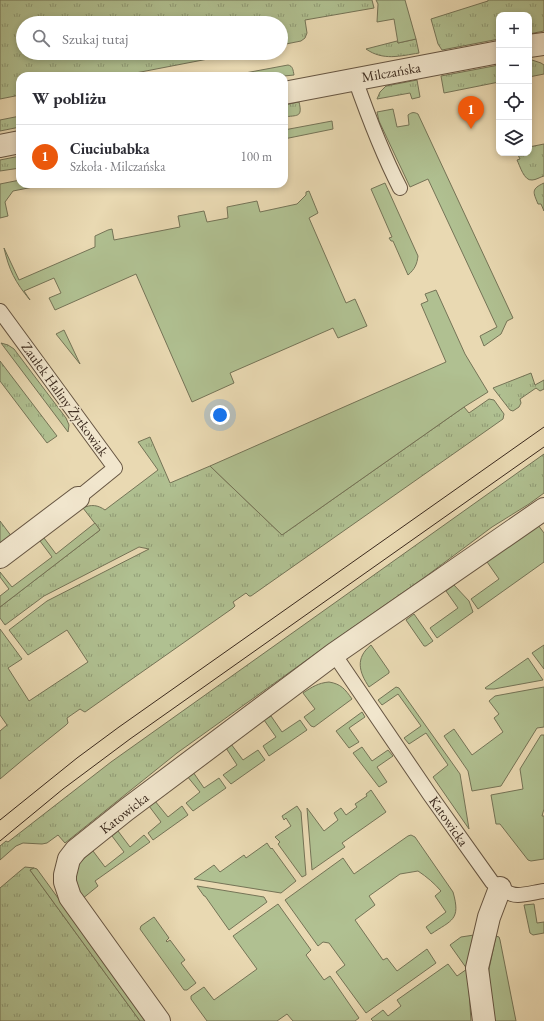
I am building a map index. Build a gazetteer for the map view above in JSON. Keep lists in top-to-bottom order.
{
  "streets": {
    "street": ["Milczańska", "Katowicka"],
    "lane": ["Zaułek Haliny Żytkowiak"]
  },
  "page": {
    "map_buttons": ["+", "−"],
    "search": "Szukaj tutaj",
    "heading": "W pobliżu",
    "pins": "1",
    "list": [
      {
        "mark": "1",
        "name": "Ciuciubabka",
        "note": "Szkoła · Milczańska",
        "value": "100 m"
      }
    ]
  }
}
